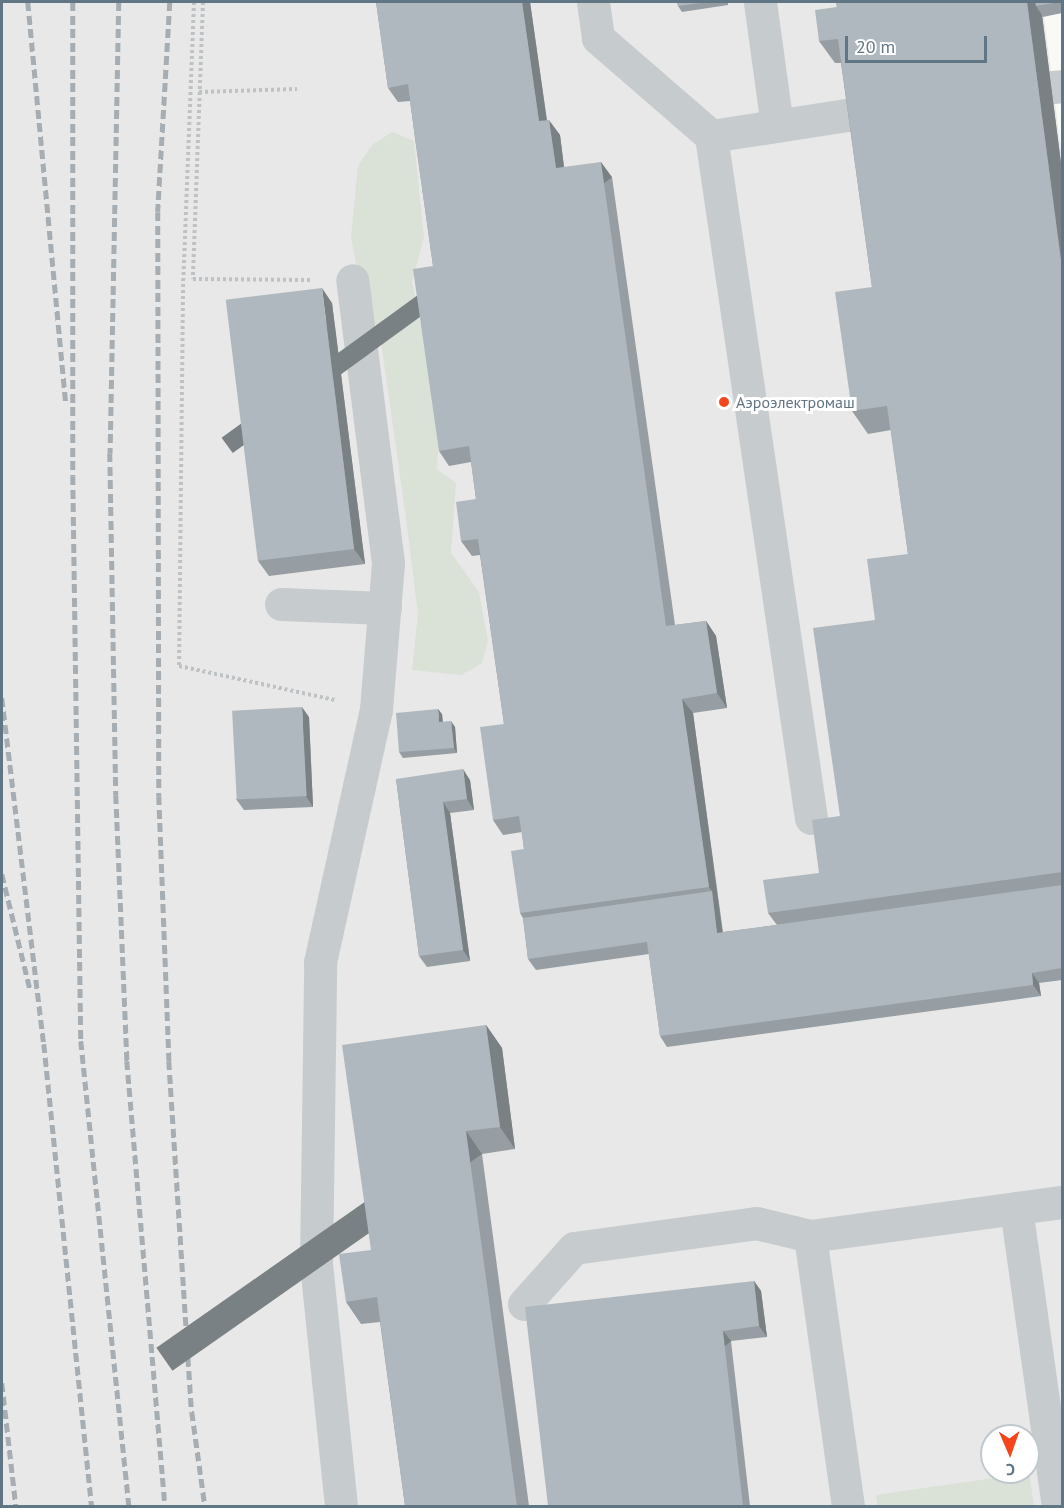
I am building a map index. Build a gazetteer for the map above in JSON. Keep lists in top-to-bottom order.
{
  "places": ["Аэроэлектромаш"],
  "scale_bar": "20 m",
  "north": "bottom"
}
